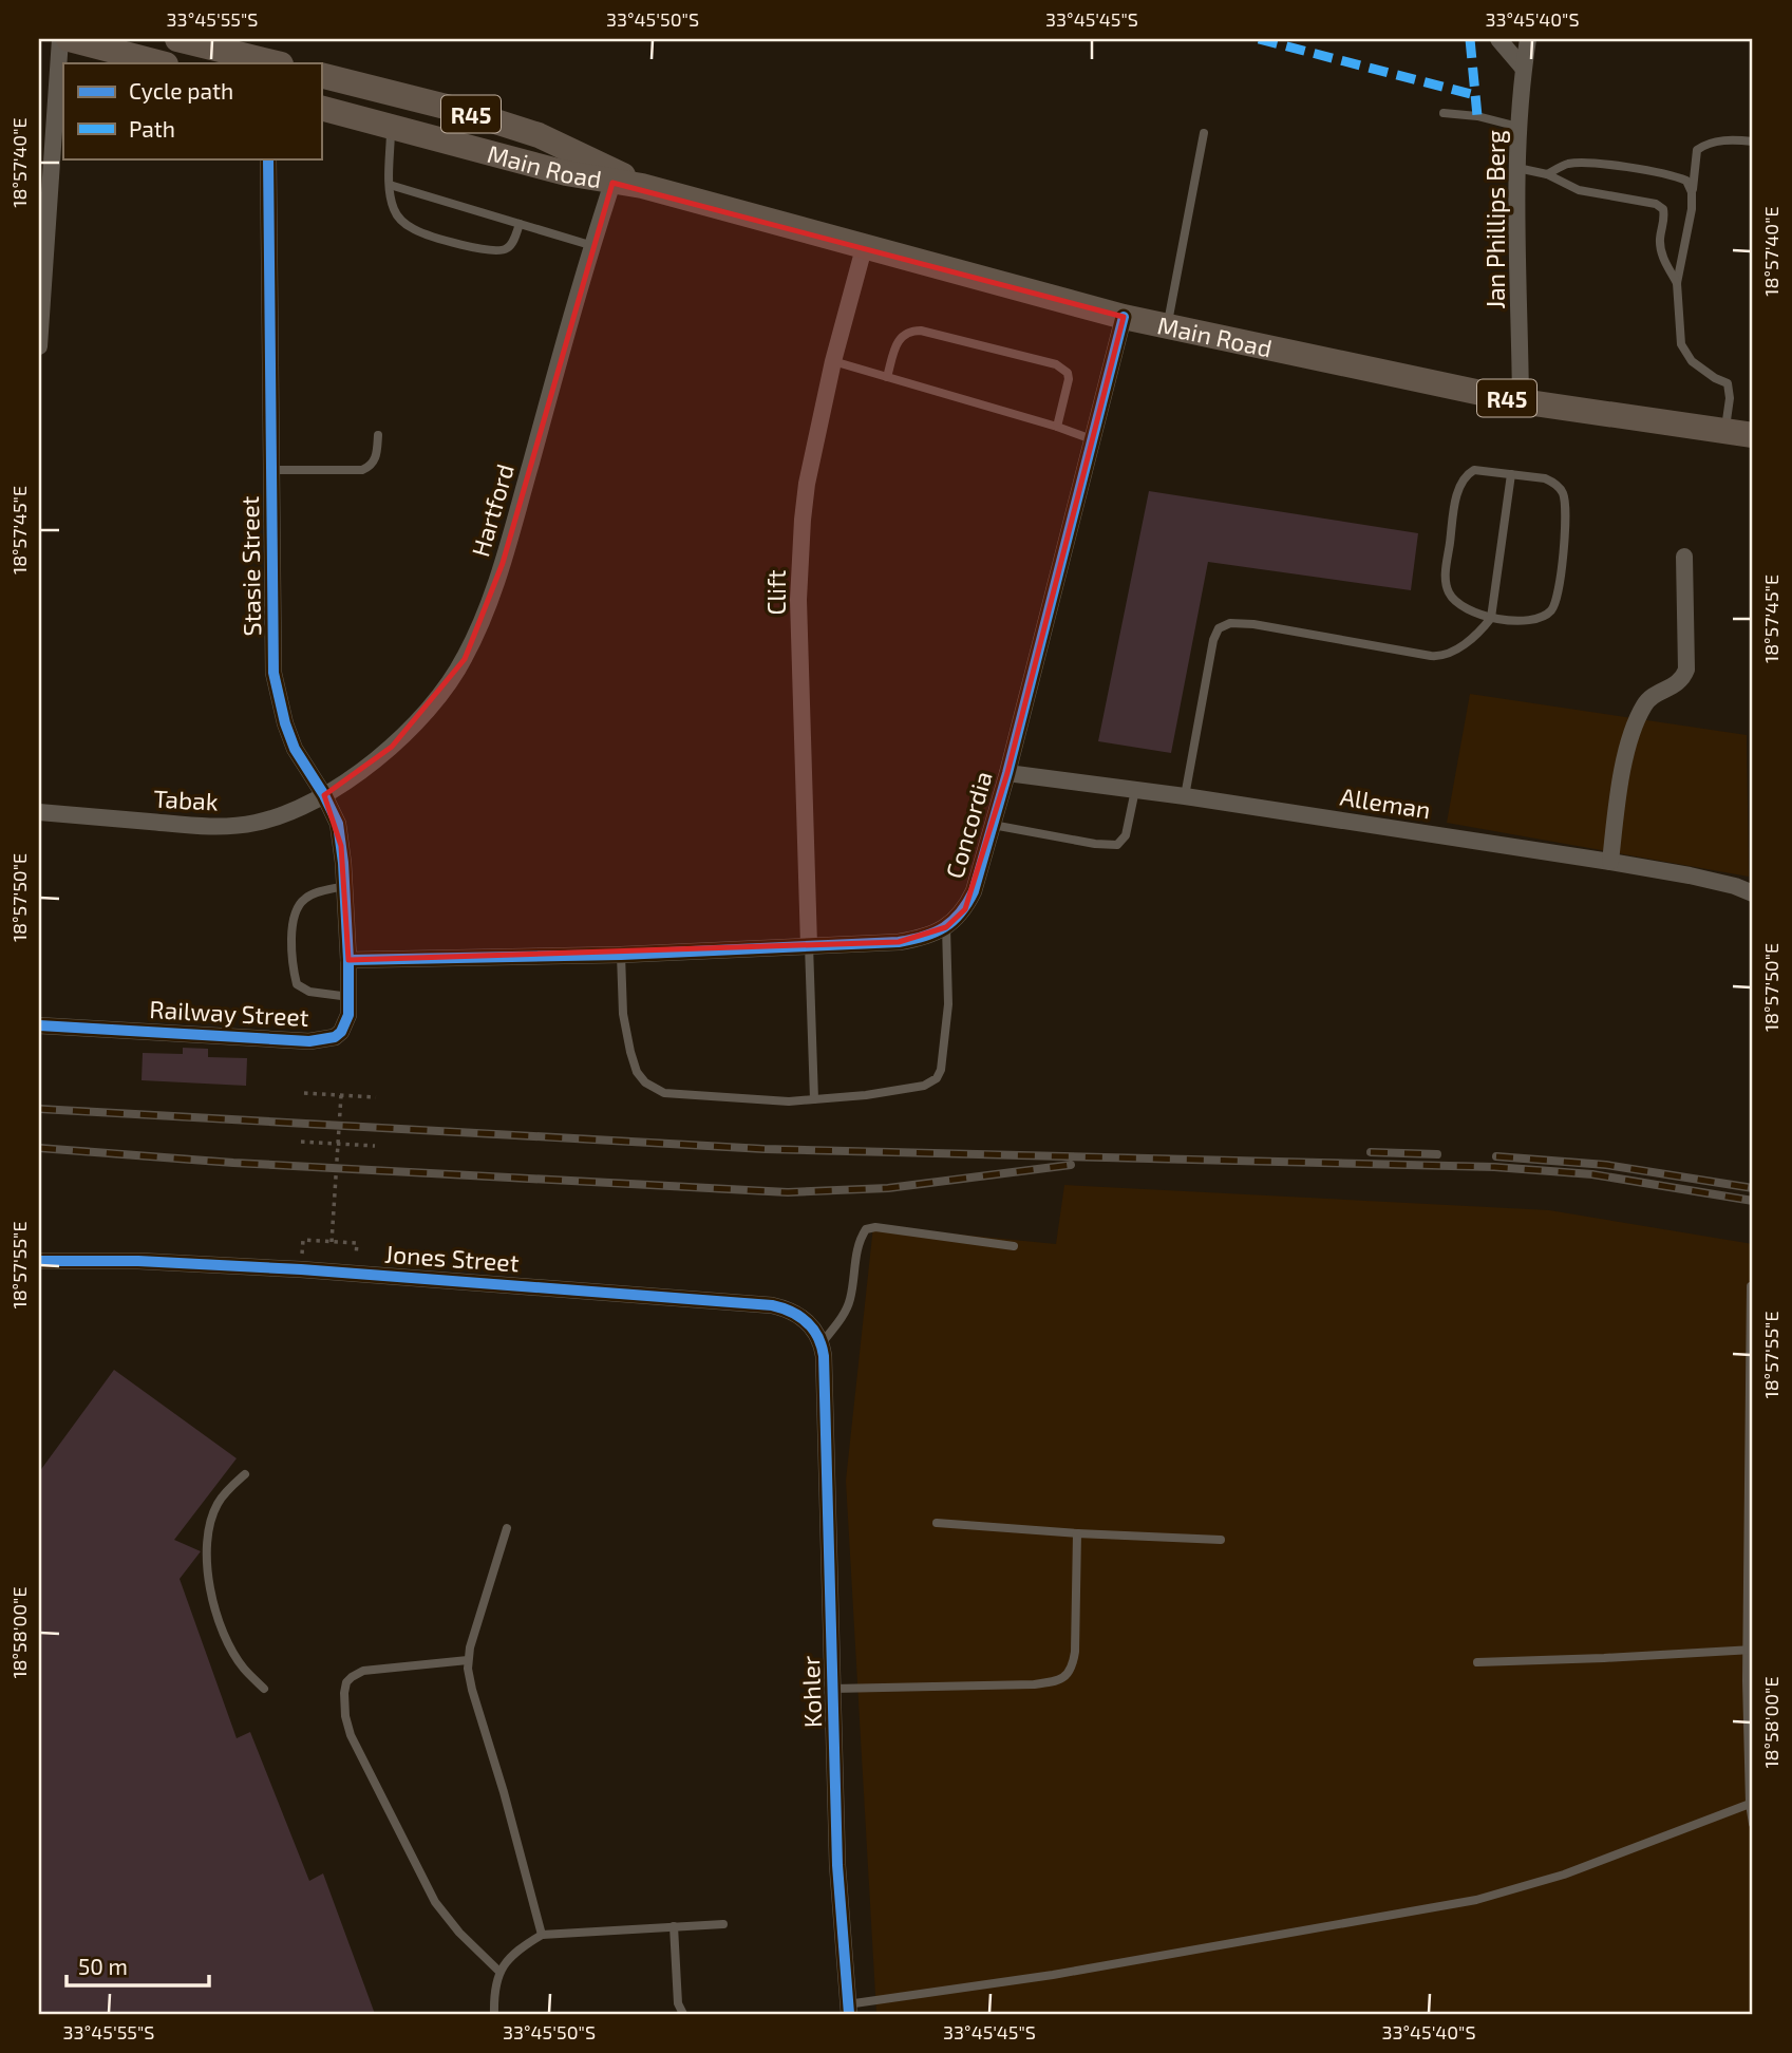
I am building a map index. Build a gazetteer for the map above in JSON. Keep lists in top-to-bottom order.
{
  "streets": {
    "main road": ["R45", "Main Road"],
    "street": [
      "Jan Phillips Berg",
      "Hartford",
      "Stasie Street",
      "Clift",
      "Tabak",
      "Alleman",
      "Concordia",
      "Railway Street",
      "Jones Street",
      "Kohler"
    ]
  },
  "crossings": [
    ["Main Road", "Jan Phillips Berg"],
    ["Main Road", "Hartford"],
    ["Main Road", "Clift"],
    ["Main Road", "Concordia"],
    ["Hartford", "Stasie Street"],
    ["Hartford", "Tabak"],
    ["Stasie Street", "Tabak"],
    ["Stasie Street", "Railway Street"],
    ["Alleman", "Concordia"],
    ["Jones Street", "Kohler"]
  ],
  "legend": ["Cycle path", "Path"],
  "scale_bar": "50 m",
  "coordinates": [
    "33°45'55\"S",
    "33°45'50\"S",
    "33°45'45\"S",
    "33°45'40\"S",
    "18°57'40\"E",
    "18°57'45\"E",
    "18°57'50\"E",
    "18°57'55\"E",
    "18°58'00\"E"
  ]
}
